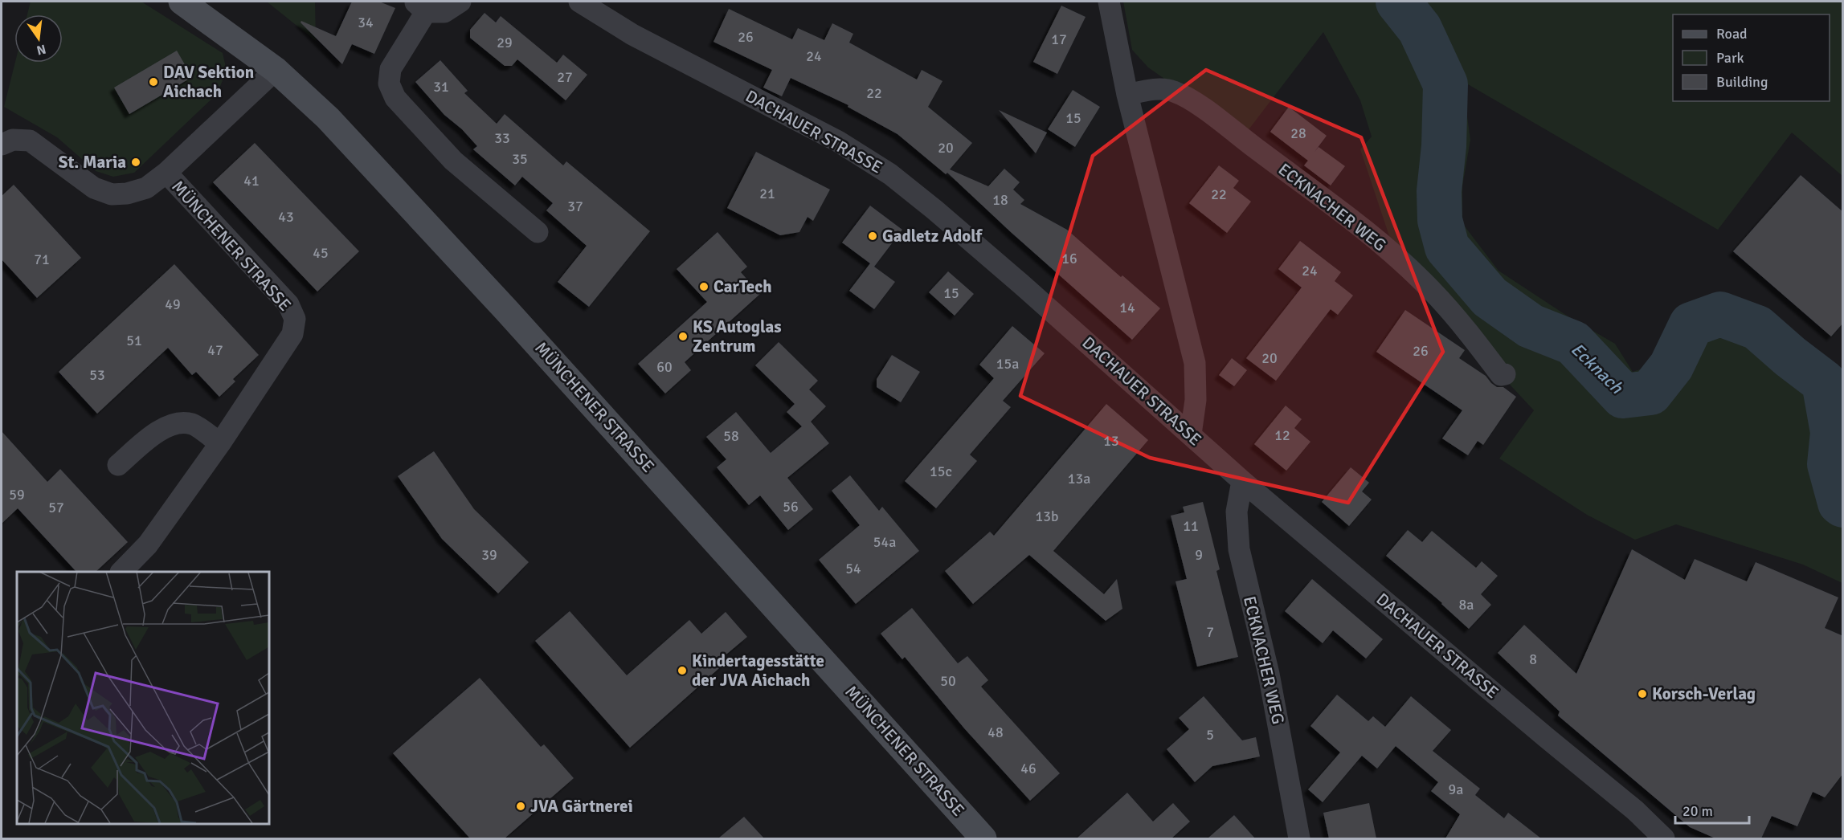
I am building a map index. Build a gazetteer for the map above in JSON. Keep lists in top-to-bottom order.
{
  "streets": {
    "main road": ["MÜNCHENER STRASSE"],
    "street": ["DACHAUER STRASSE", "ECKNACHER WEG"]
  },
  "crossings": [
    ["DACHAUER STRASSE", "ECKNACHER WEG"]
  ],
  "water": ["Ecknach"],
  "places": [
    "DAV Sektion Aichach",
    "St. Maria",
    "Gadletz Adolf",
    "CarTech",
    "KS Autoglas Zentrum",
    "Kindertagesstätte der JVA Aichach",
    "Korsch-Verlag",
    "JVA Gärtnerei"
  ],
  "house_numbers": [
    "34",
    "26",
    "17",
    "29",
    "24",
    "27",
    "31",
    "22",
    "15",
    "28",
    "33",
    "20",
    "35",
    "41",
    "21",
    "22",
    "18",
    "37",
    "43",
    "45",
    "16",
    "71",
    "24",
    "15",
    "49",
    "14",
    "51",
    "47",
    "26",
    "20",
    "15a",
    "60",
    "53",
    "12",
    "58",
    "13",
    "15c",
    "13a",
    "59",
    "56",
    "57",
    "13b",
    "11",
    "54a",
    "39",
    "9",
    "54",
    "8a",
    "7",
    "8",
    "50",
    "48",
    "5",
    "46",
    "9a"
  ],
  "legend": ["Road", "Park", "Building"],
  "scale_bar": "20 m",
  "north": "bottom"
}
